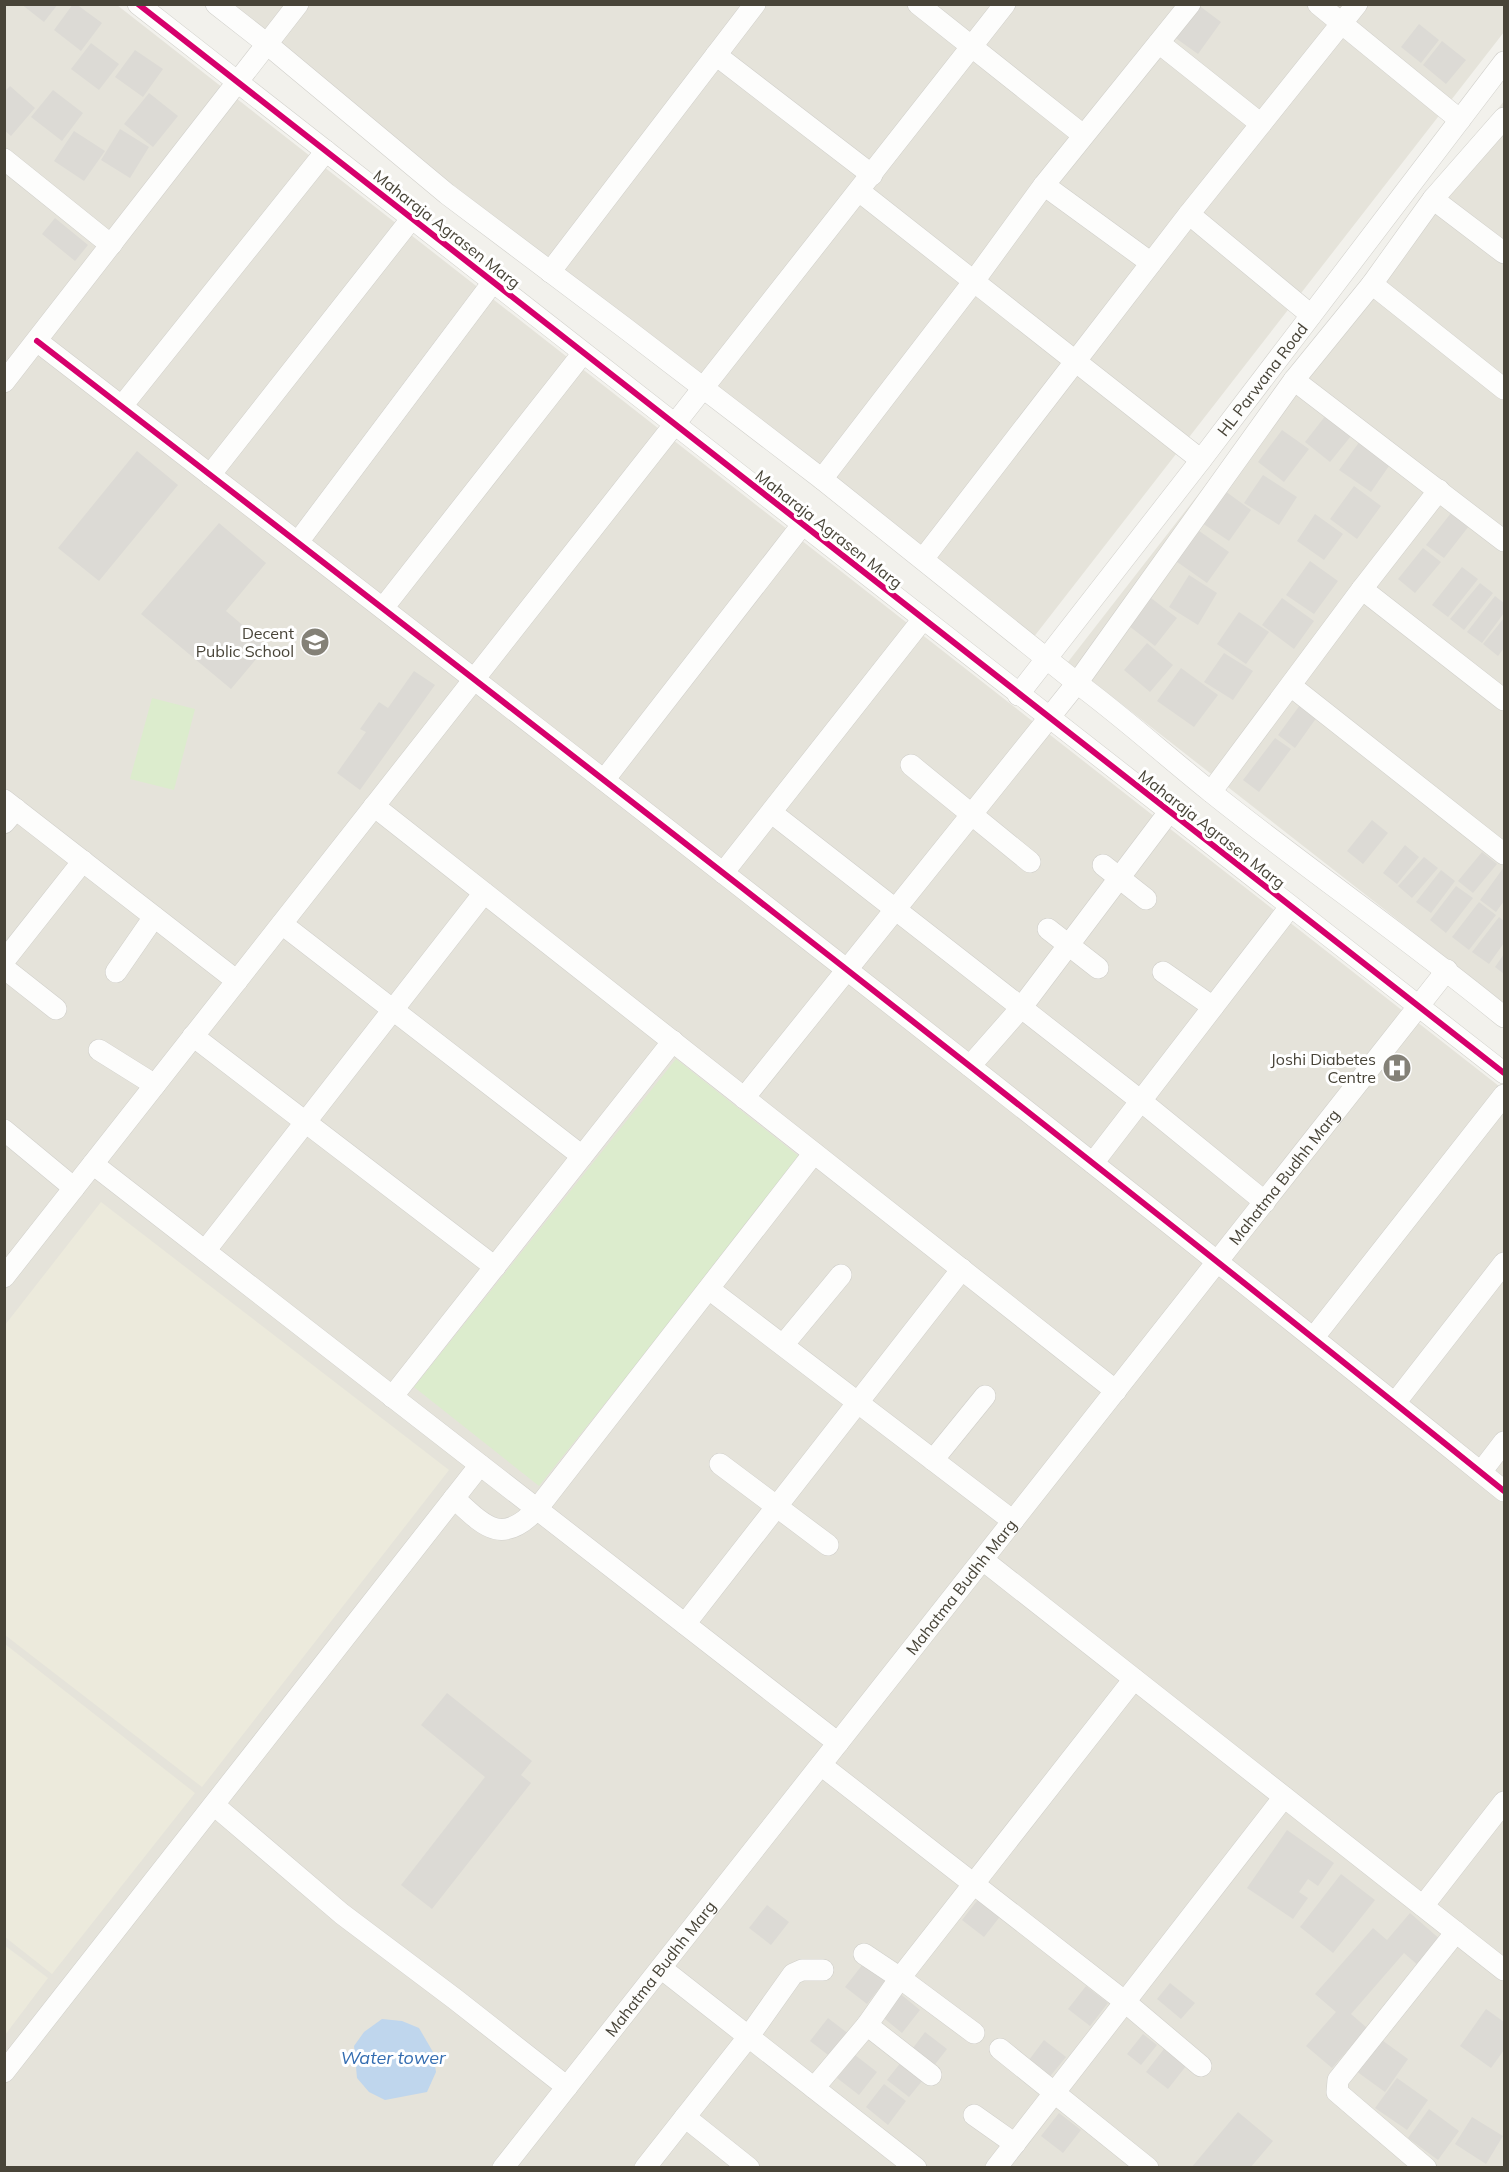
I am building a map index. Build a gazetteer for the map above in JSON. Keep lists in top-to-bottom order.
{
  "streets": {
    "street": ["Maharaja Agrasen Marg", "HL Parwana Road", "Mahatma Budhh Marg"]
  },
  "crossings": [
    ["Maharaja Agrasen Marg", "HL Parwana Road"],
    ["Maharaja Agrasen Marg", "Mahatma Budhh Marg"]
  ],
  "water": ["Water tower"],
  "places": {
    "school or university": ["Decent Public School"],
    "hospital": ["Joshi Diabetes Centre"]
  }
}
